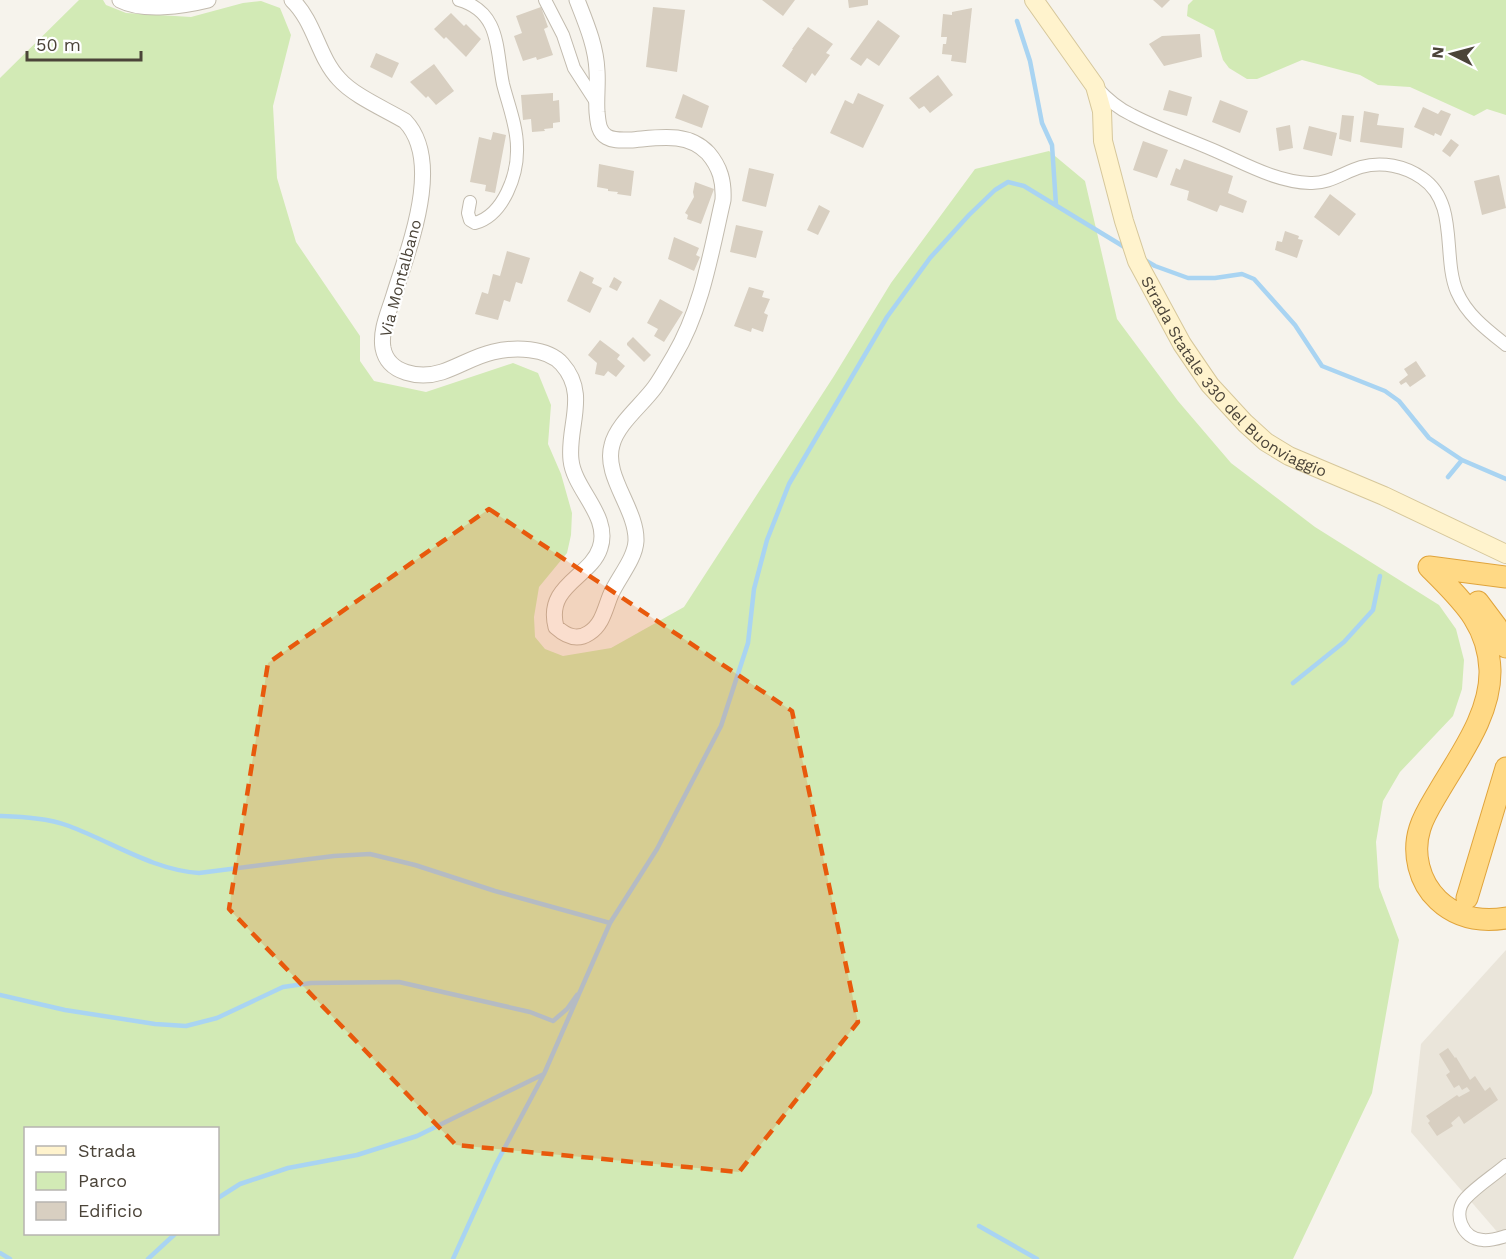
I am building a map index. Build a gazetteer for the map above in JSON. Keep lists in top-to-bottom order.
{
  "streets": {
    "main road": ["Strada Statale 330 del Buonviaggio"],
    "street": ["Via Montalbano"]
  },
  "legend": ["Strada", "Parco", "Edificio"],
  "scale_bar": "50 m",
  "north": "left"
}
